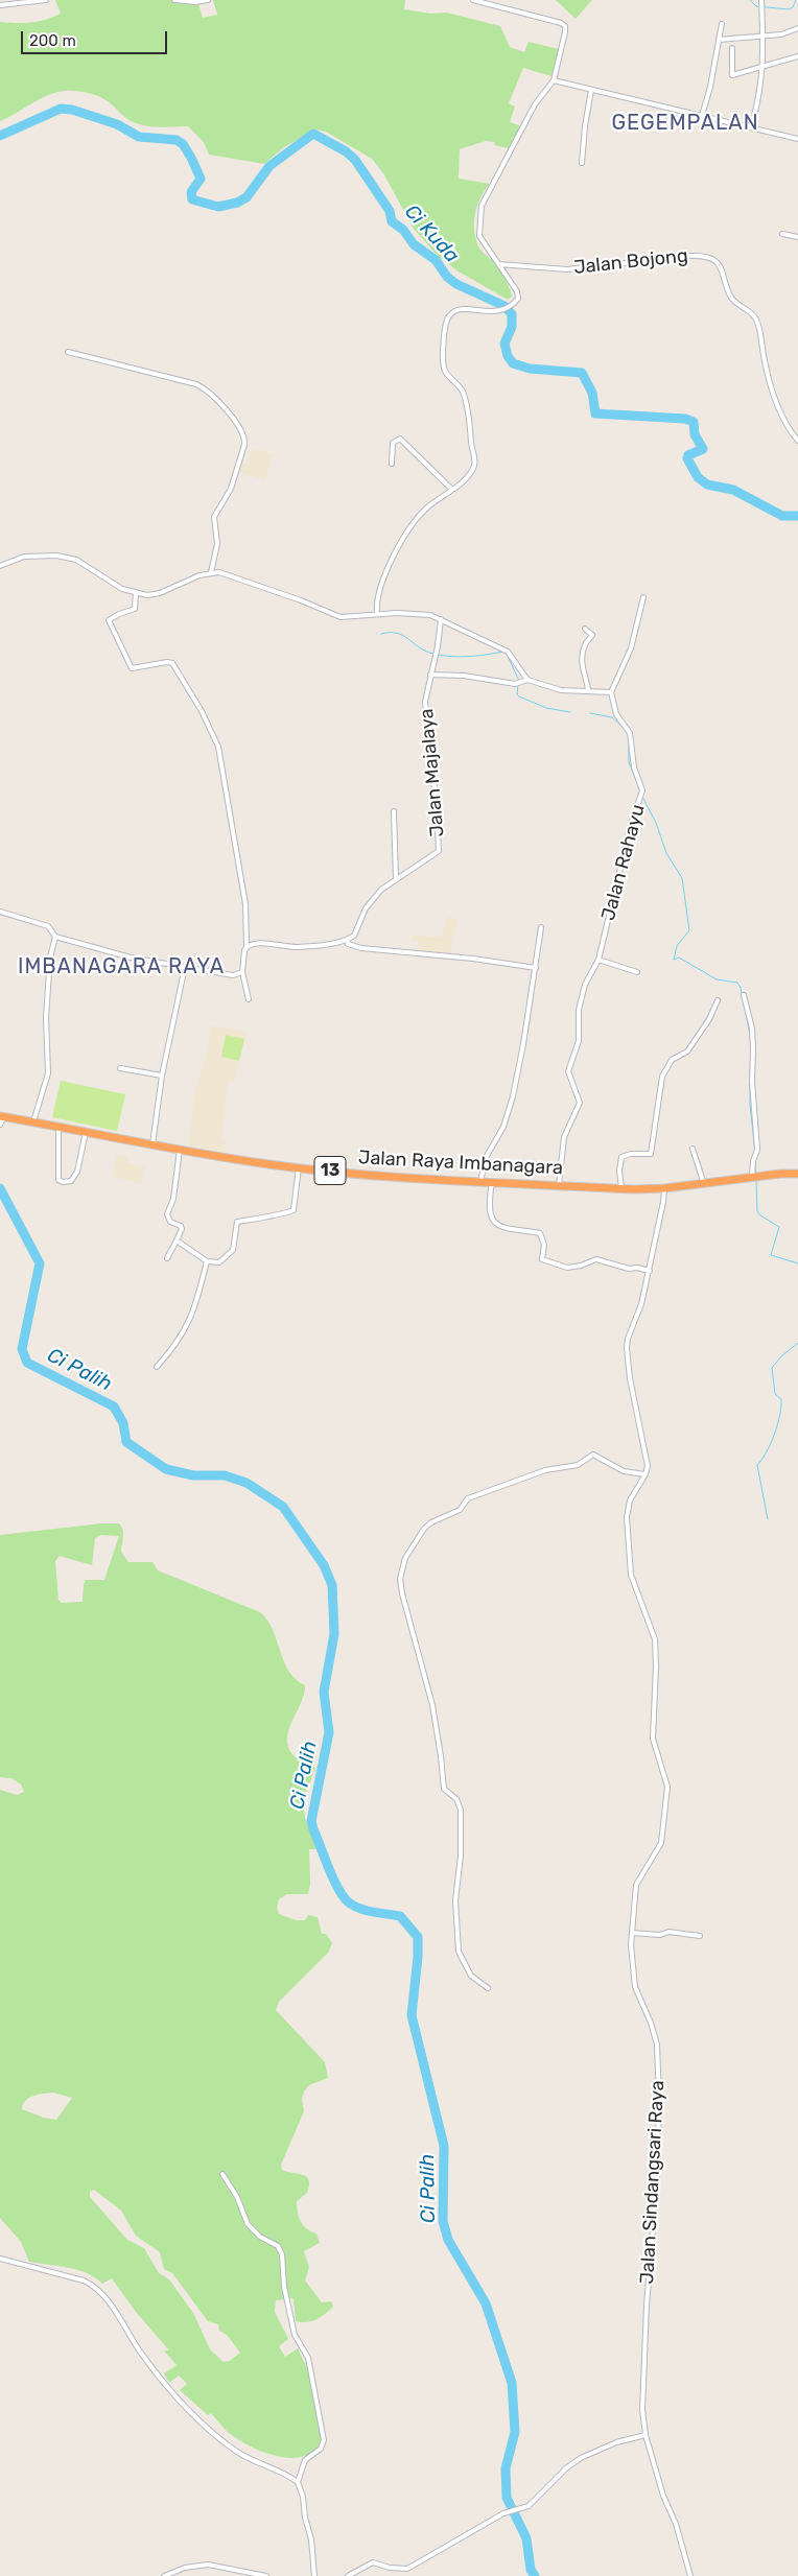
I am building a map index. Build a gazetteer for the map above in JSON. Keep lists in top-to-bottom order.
{
  "streets": {
    "highway": ["Jalan Raya Imbanagara", "13"],
    "street": [
      "Jalan Bojong",
      "Jalan Majalaya",
      "Jalan Rahayu",
      "Jalan Sindangsari Raya"
    ]
  },
  "crossings": [
    ["Jalan Rahayu", "Jalan Raya Imbanagara"]
  ],
  "districts": ["GEGEMPALAN", "IMBANAGARA RAYA"],
  "water": ["Ci Kuda", "Ci Palih"],
  "scale_bar": "200 m"
}
